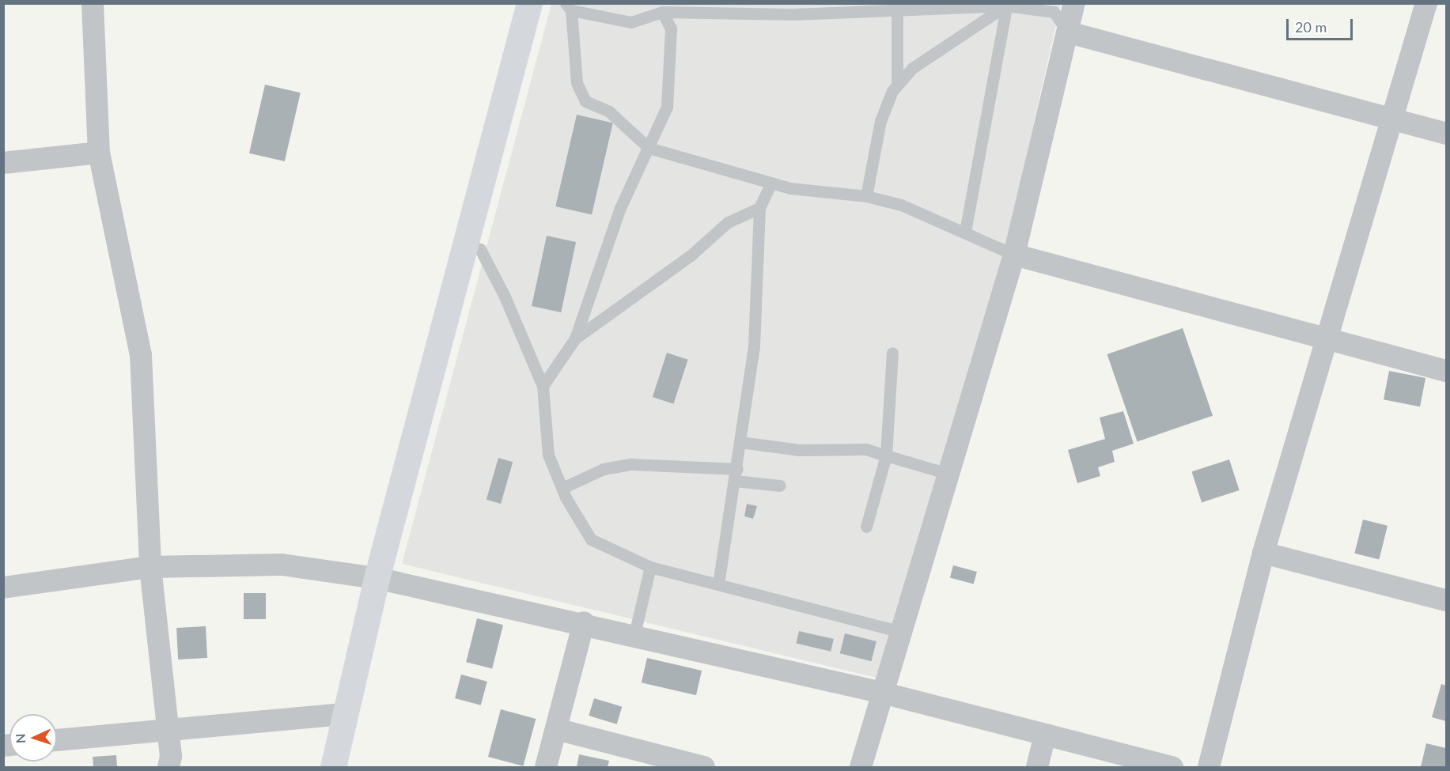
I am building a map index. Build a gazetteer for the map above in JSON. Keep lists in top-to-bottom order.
{
  "scale_bar": "20 m",
  "north": "left"
}
